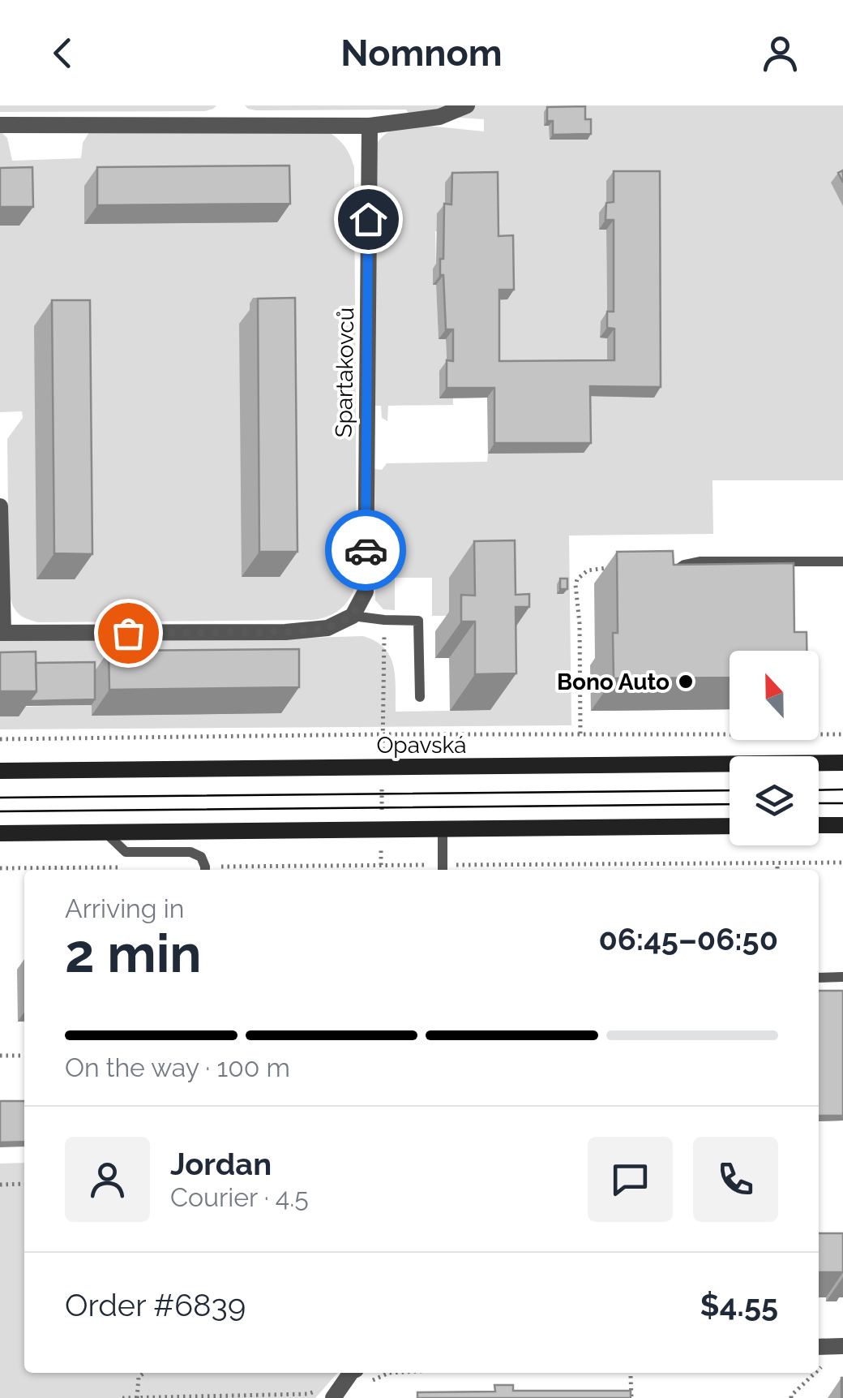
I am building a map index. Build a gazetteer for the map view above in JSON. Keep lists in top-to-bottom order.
{
  "streets": {
    "main road": ["Opavská"],
    "street": ["Spartakovců"]
  },
  "places": ["Bono Auto"],
  "north": "top",
  "page": {
    "header": "Nomnom",
    "heading": ["2 min", "Arriving in", "06:45–06:50"],
    "panel": [
      "Jordan",
      "Courier · 4.5",
      "Order #6839",
      "$4.55"
    ],
    "bar": "On the way · 100 m"
  }
}
